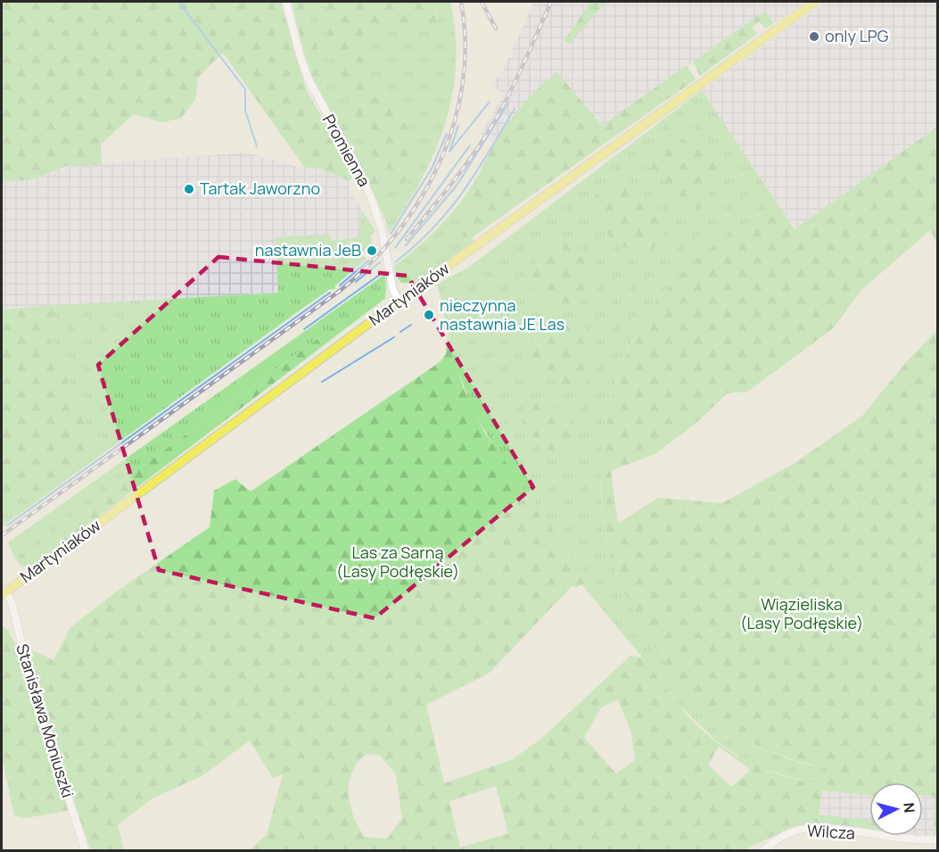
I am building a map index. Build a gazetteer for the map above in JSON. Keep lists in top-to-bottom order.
{
  "streets": {
    "main road": ["Martyniaków"],
    "street": ["Promienna", "Stanisława Moniuszki", "Wilcza"]
  },
  "crossings": [
    ["Promienna", "Martyniaków"],
    ["Martyniaków", "Stanisława Moniuszki"]
  ],
  "parks": ["Las za Sarną (Lasy Podłęskie)", "Wiązieliska (Lasy Podłęskie)"],
  "places": [
    "only LPG",
    "Tartak Jaworzno",
    "nastawnia JeB",
    "nieczynna nastawnia JE Las"
  ],
  "north": "right"
}
